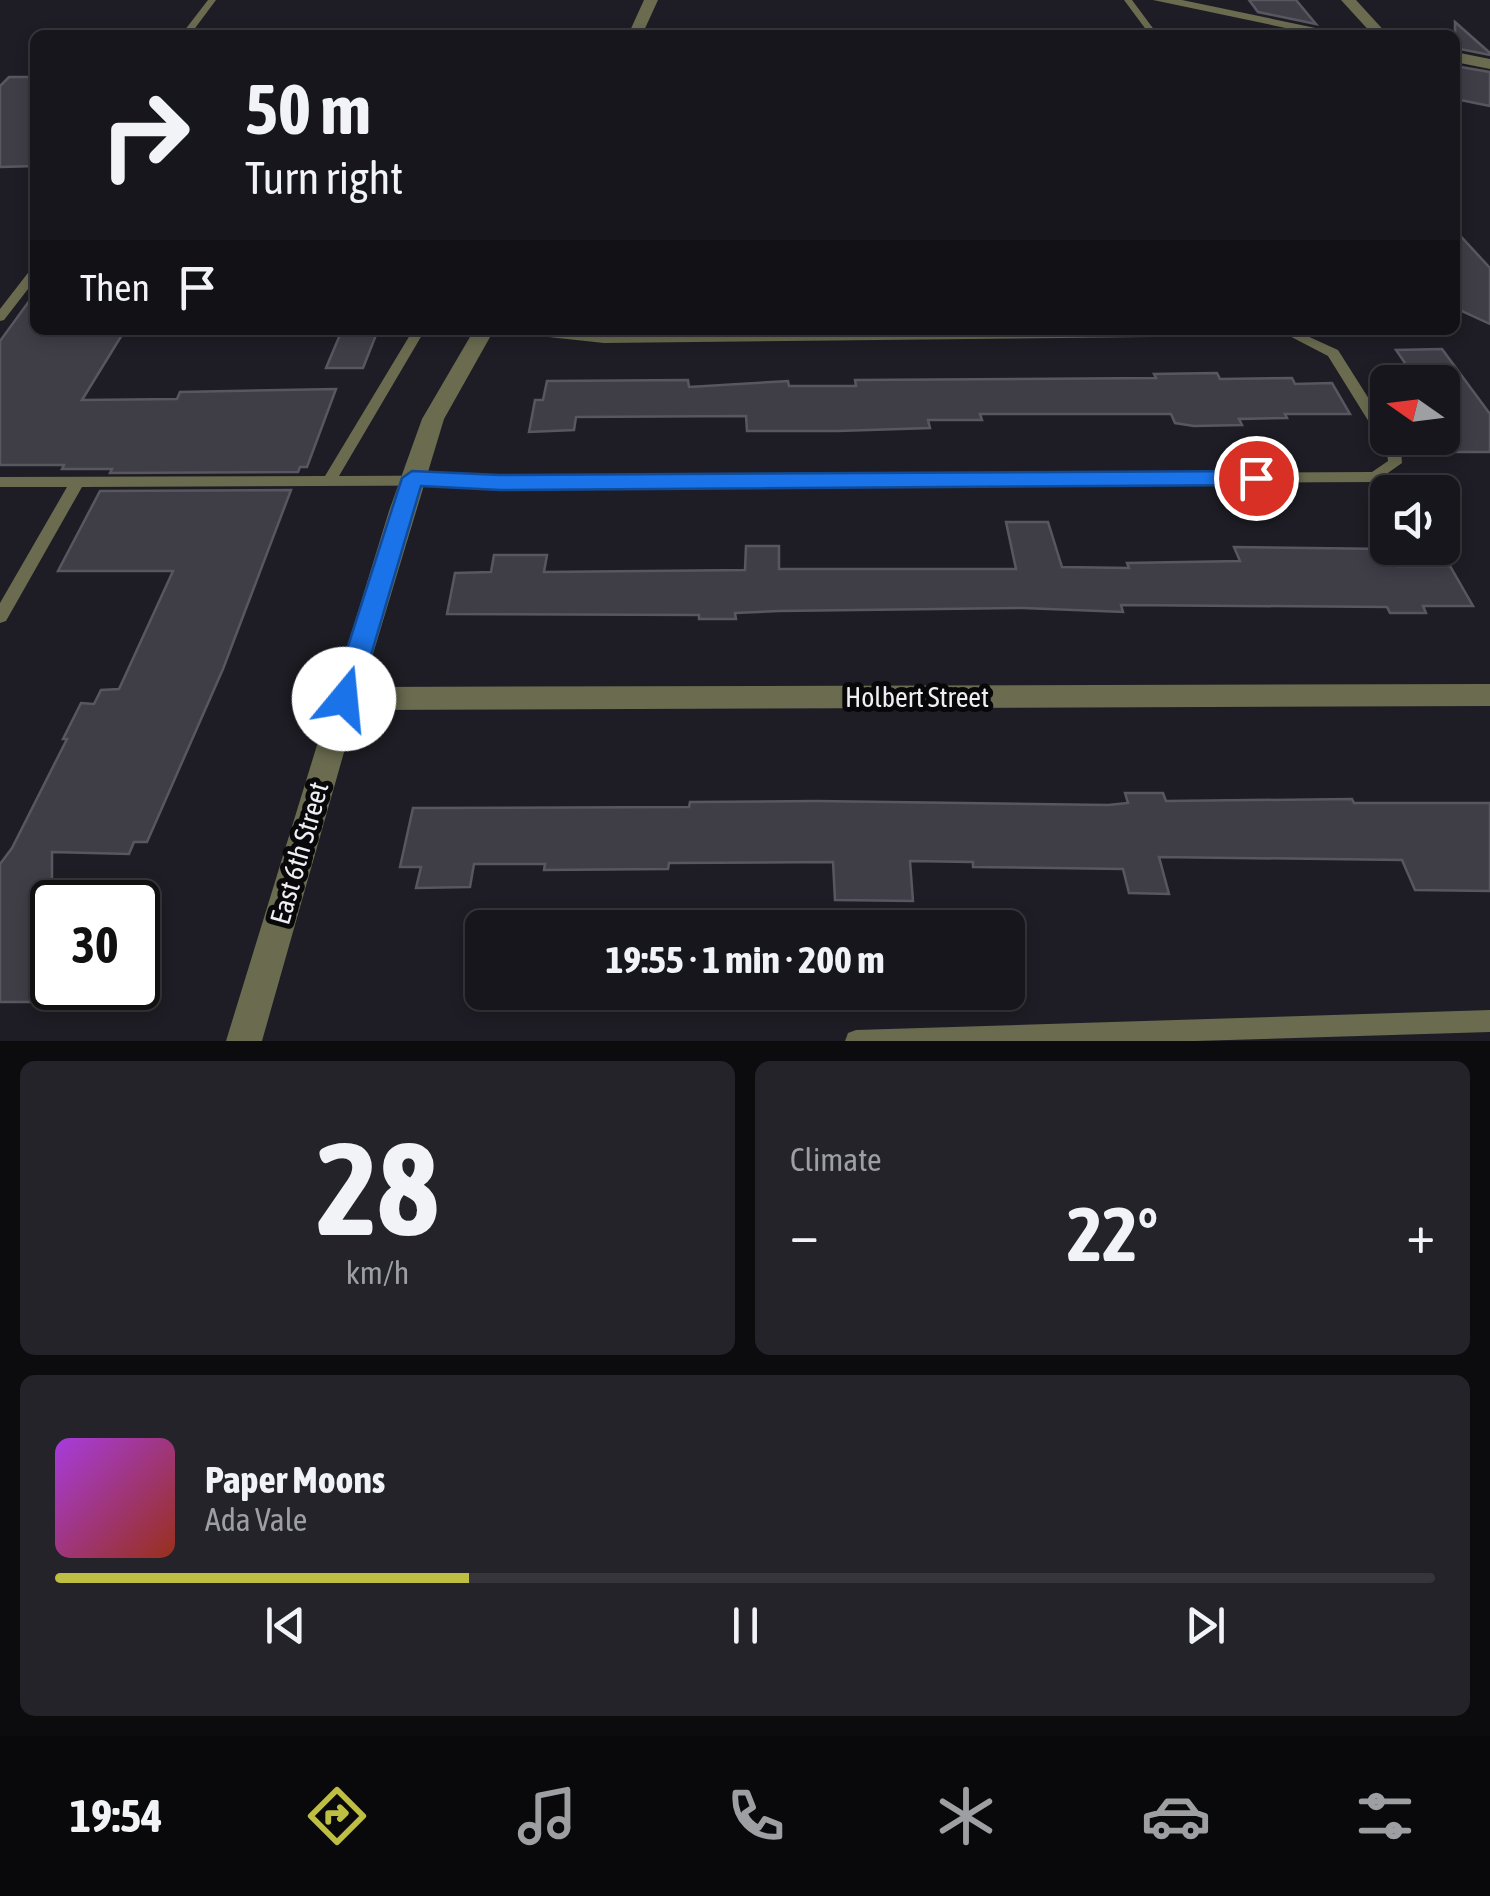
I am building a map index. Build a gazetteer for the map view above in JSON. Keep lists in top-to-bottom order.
{
  "streets": {
    "street": ["Holbert Street", "East 6th Street"]
  },
  "crossings": [
    ["Holbert Street", "East 6th Street"]
  ],
  "north": "left",
  "page": {
    "turn": ["50 m", "Turn right"],
    "then": "Then",
    "limit": "30",
    "trip": "19:55 · 1 min · 200 m",
    "tile": [
      ["28", "km/h"],
      "Climate"
    ],
    "heat": ["−", "22°", "+"],
    "song": ["Paper Moons", "Ada Vale"],
    "tabs": "19:54"
  }
}
